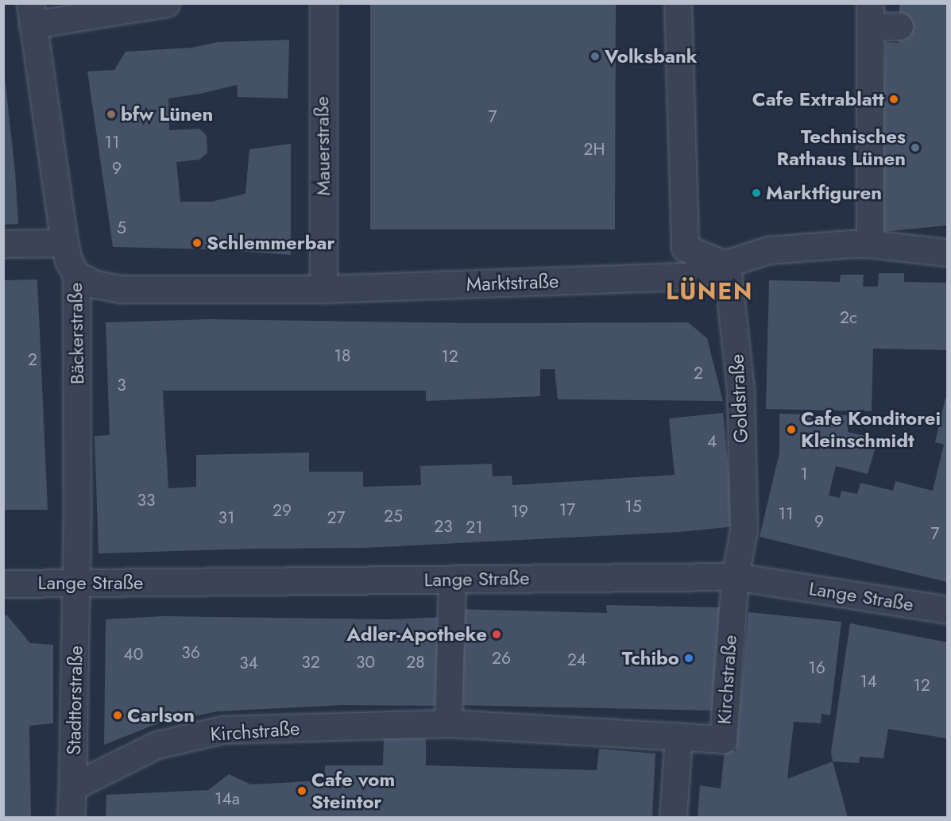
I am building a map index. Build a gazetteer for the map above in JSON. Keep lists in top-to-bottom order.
{
  "streets": {
    "street": [
      "Mauerstraße",
      "Marktstraße",
      "Bäckerstraße",
      "Goldstraße",
      "Lange Straße",
      "Kirchstraße",
      "Stadttorstraße"
    ]
  },
  "crossings": [
    ["Mauerstraße", "Marktstraße"],
    ["Marktstraße", "Bäckerstraße"],
    ["Marktstraße", "Goldstraße"],
    ["Bäckerstraße", "Lange Straße"],
    ["Bäckerstraße", "Stadttorstraße"],
    ["Goldstraße", "Lange Straße"],
    ["Goldstraße", "Kirchstraße"],
    ["Lange Straße", "Kirchstraße"],
    ["Lange Straße", "Stadttorstraße"],
    ["Kirchstraße", "Stadttorstraße"]
  ],
  "districts": ["LÜNEN"],
  "places": [
    "Volksbank",
    "Cafe Extrablatt",
    "bfw Lünen",
    "Technisches Rathaus Lünen",
    "Marktfiguren",
    "Schlemmerbar",
    "Cafe Konditorei Kleinschmidt",
    "Adler-Apotheke",
    "Tchibo",
    "Carlson",
    "Cafe vom Steintor"
  ],
  "house_numbers": [
    "7",
    "11",
    "2H",
    "9",
    "5",
    "2c",
    "18",
    "12",
    "2",
    "2",
    "3",
    "4",
    "1",
    "33",
    "15",
    "17",
    "29",
    "19",
    "11",
    "25",
    "31",
    "27",
    "9",
    "23",
    "21",
    "7",
    "36",
    "40",
    "26",
    "24",
    "32",
    "30",
    "28",
    "34",
    "16",
    "14",
    "12",
    "14a"
  ]
}
